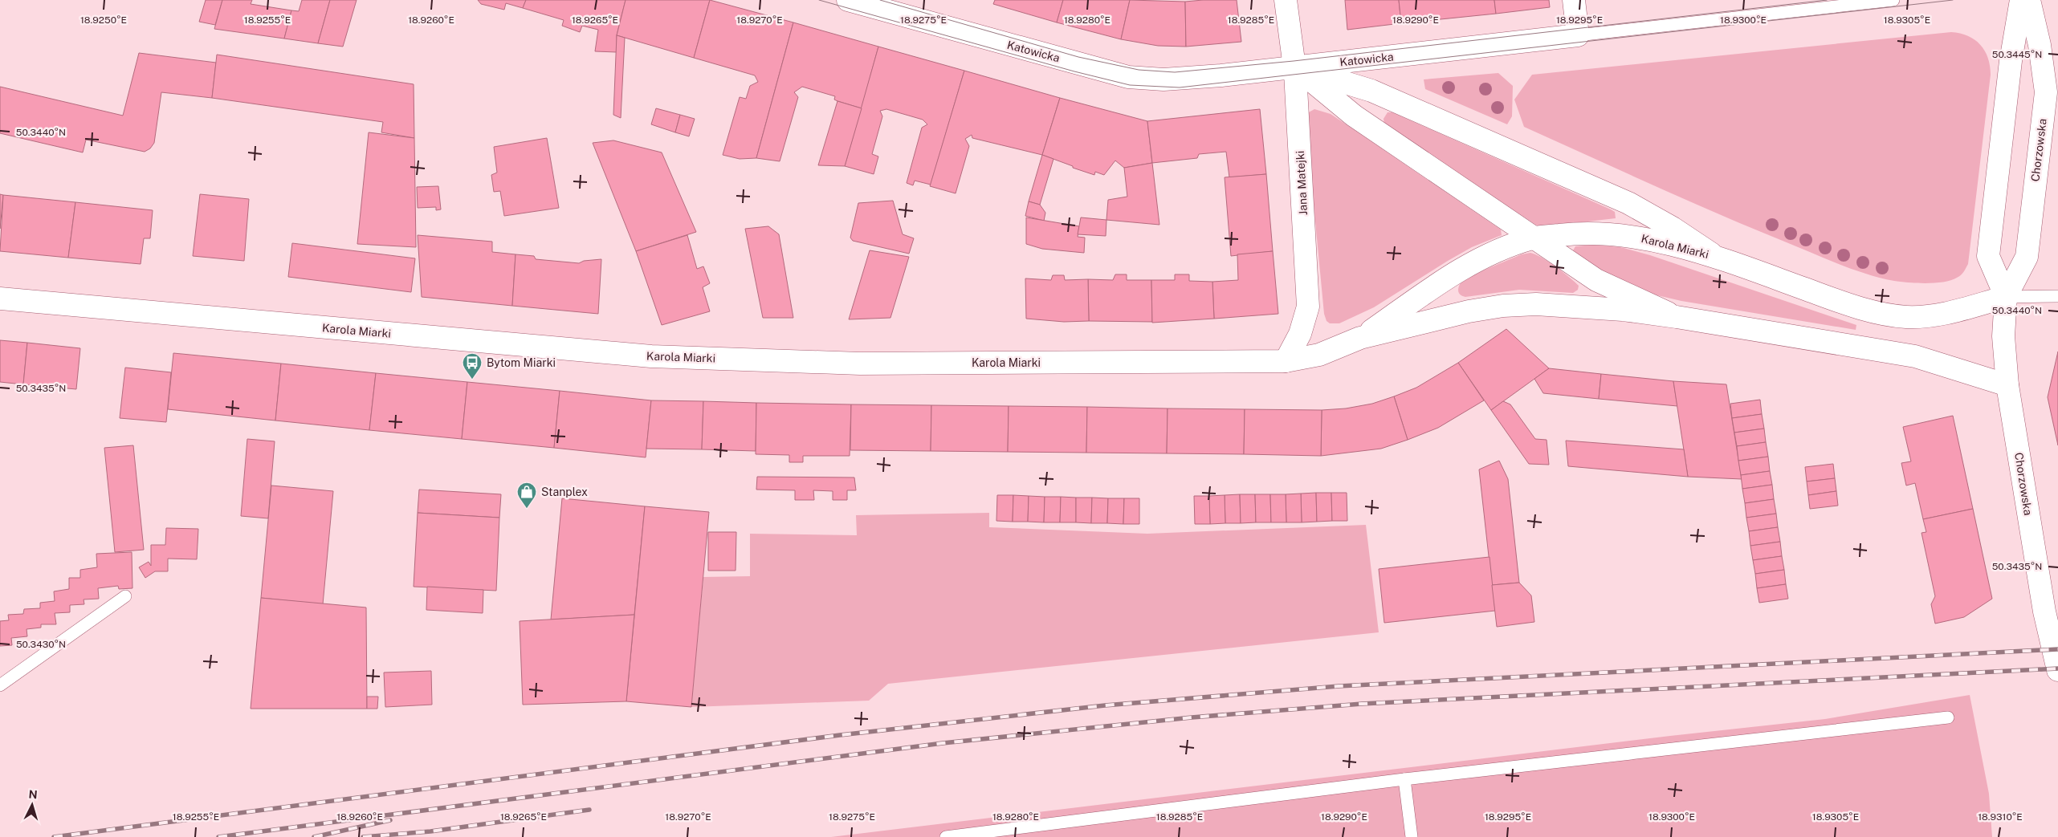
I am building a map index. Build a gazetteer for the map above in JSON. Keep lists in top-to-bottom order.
{
  "streets": {
    "main road": [
      "Katowicka",
      "Chorzowska",
      "Jana Matejki",
      "Karola Miarki"
    ]
  },
  "crossings": [
    ["Katowicka", "Jana Matejki"],
    ["Chorzowska", "Karola Miarki"],
    ["Jana Matejki", "Karola Miarki"]
  ],
  "places": {
    "bus stop": ["Bytom Miarki"],
    "shop": ["Stanplex"]
  },
  "north": "top",
  "coordinates": [
    "18.9250°E",
    "18.9255°E",
    "18.9260°E",
    "18.9265°E",
    "18.9270°E",
    "18.9275°E",
    "18.9280°E",
    "18.9285°E",
    "18.9290°E",
    "18.9295°E",
    "18.9300°E",
    "18.9305°E",
    "50.3445°N",
    "50.3440°N",
    "50.3435°N",
    "50.3430°N",
    "18.9310°E"
  ]
}
